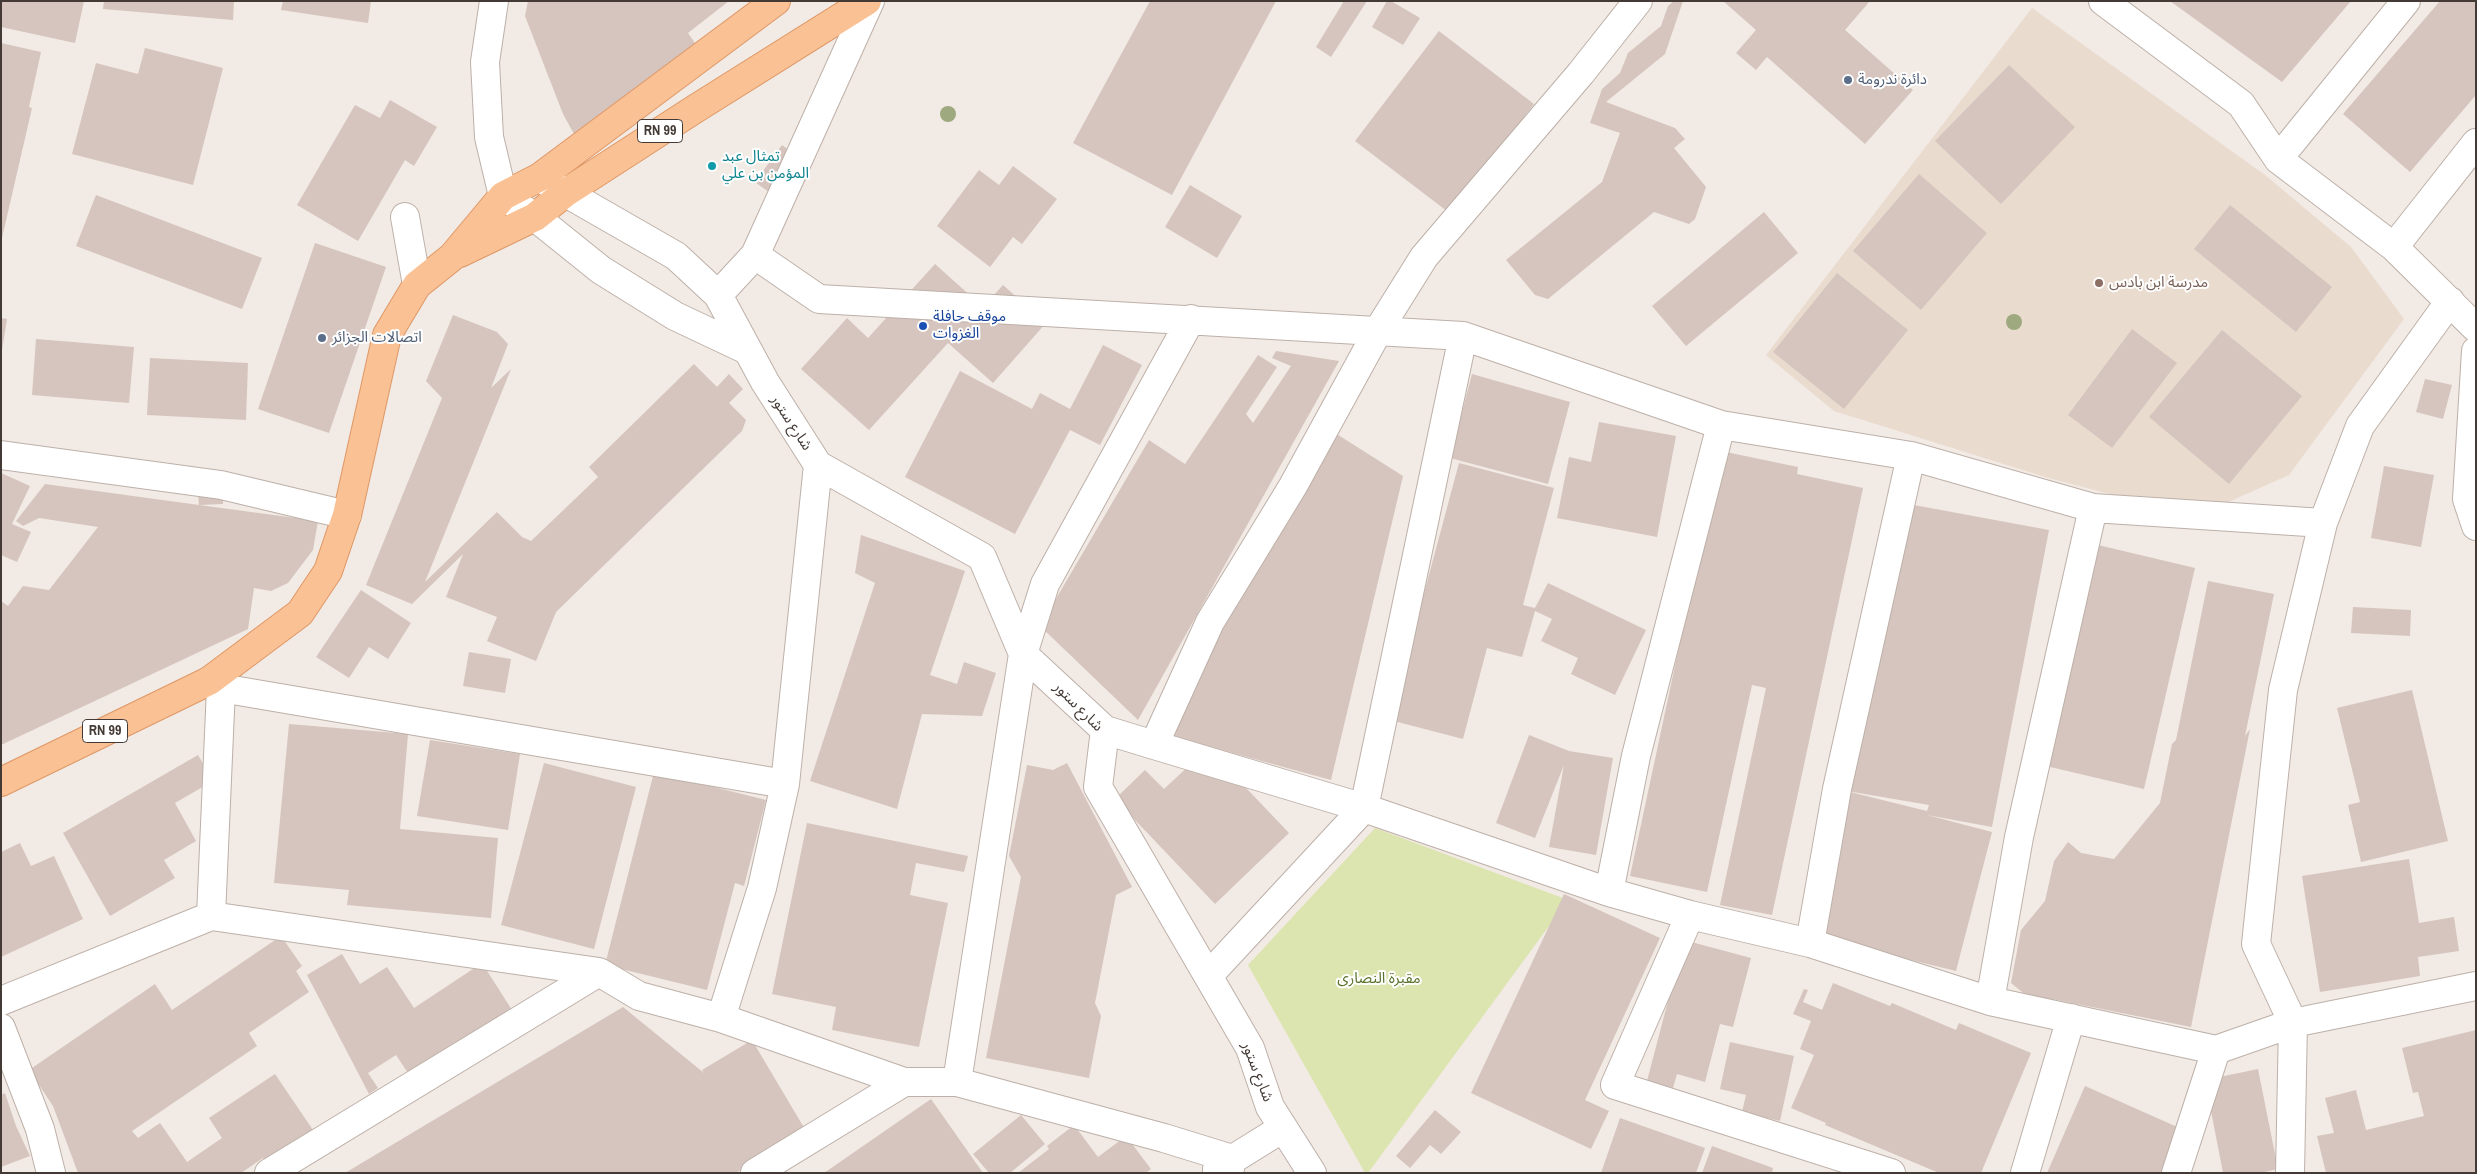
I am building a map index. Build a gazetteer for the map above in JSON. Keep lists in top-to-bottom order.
{
  "streets": {
    "main road": ["RN 99"],
    "street": ["شارع ستور"]
  },
  "crossings": [
    ["RN 99", "شارع ستور"]
  ],
  "parks": ["مقبرة النصارى"],
  "places": [
    "دائرة ندرومة",
    "تمثال عبد المؤمن بن علي",
    "مدرسة ابن بادس",
    "موقف حافلة الغزوات",
    "اتصالات الجزائر"
  ]
}
